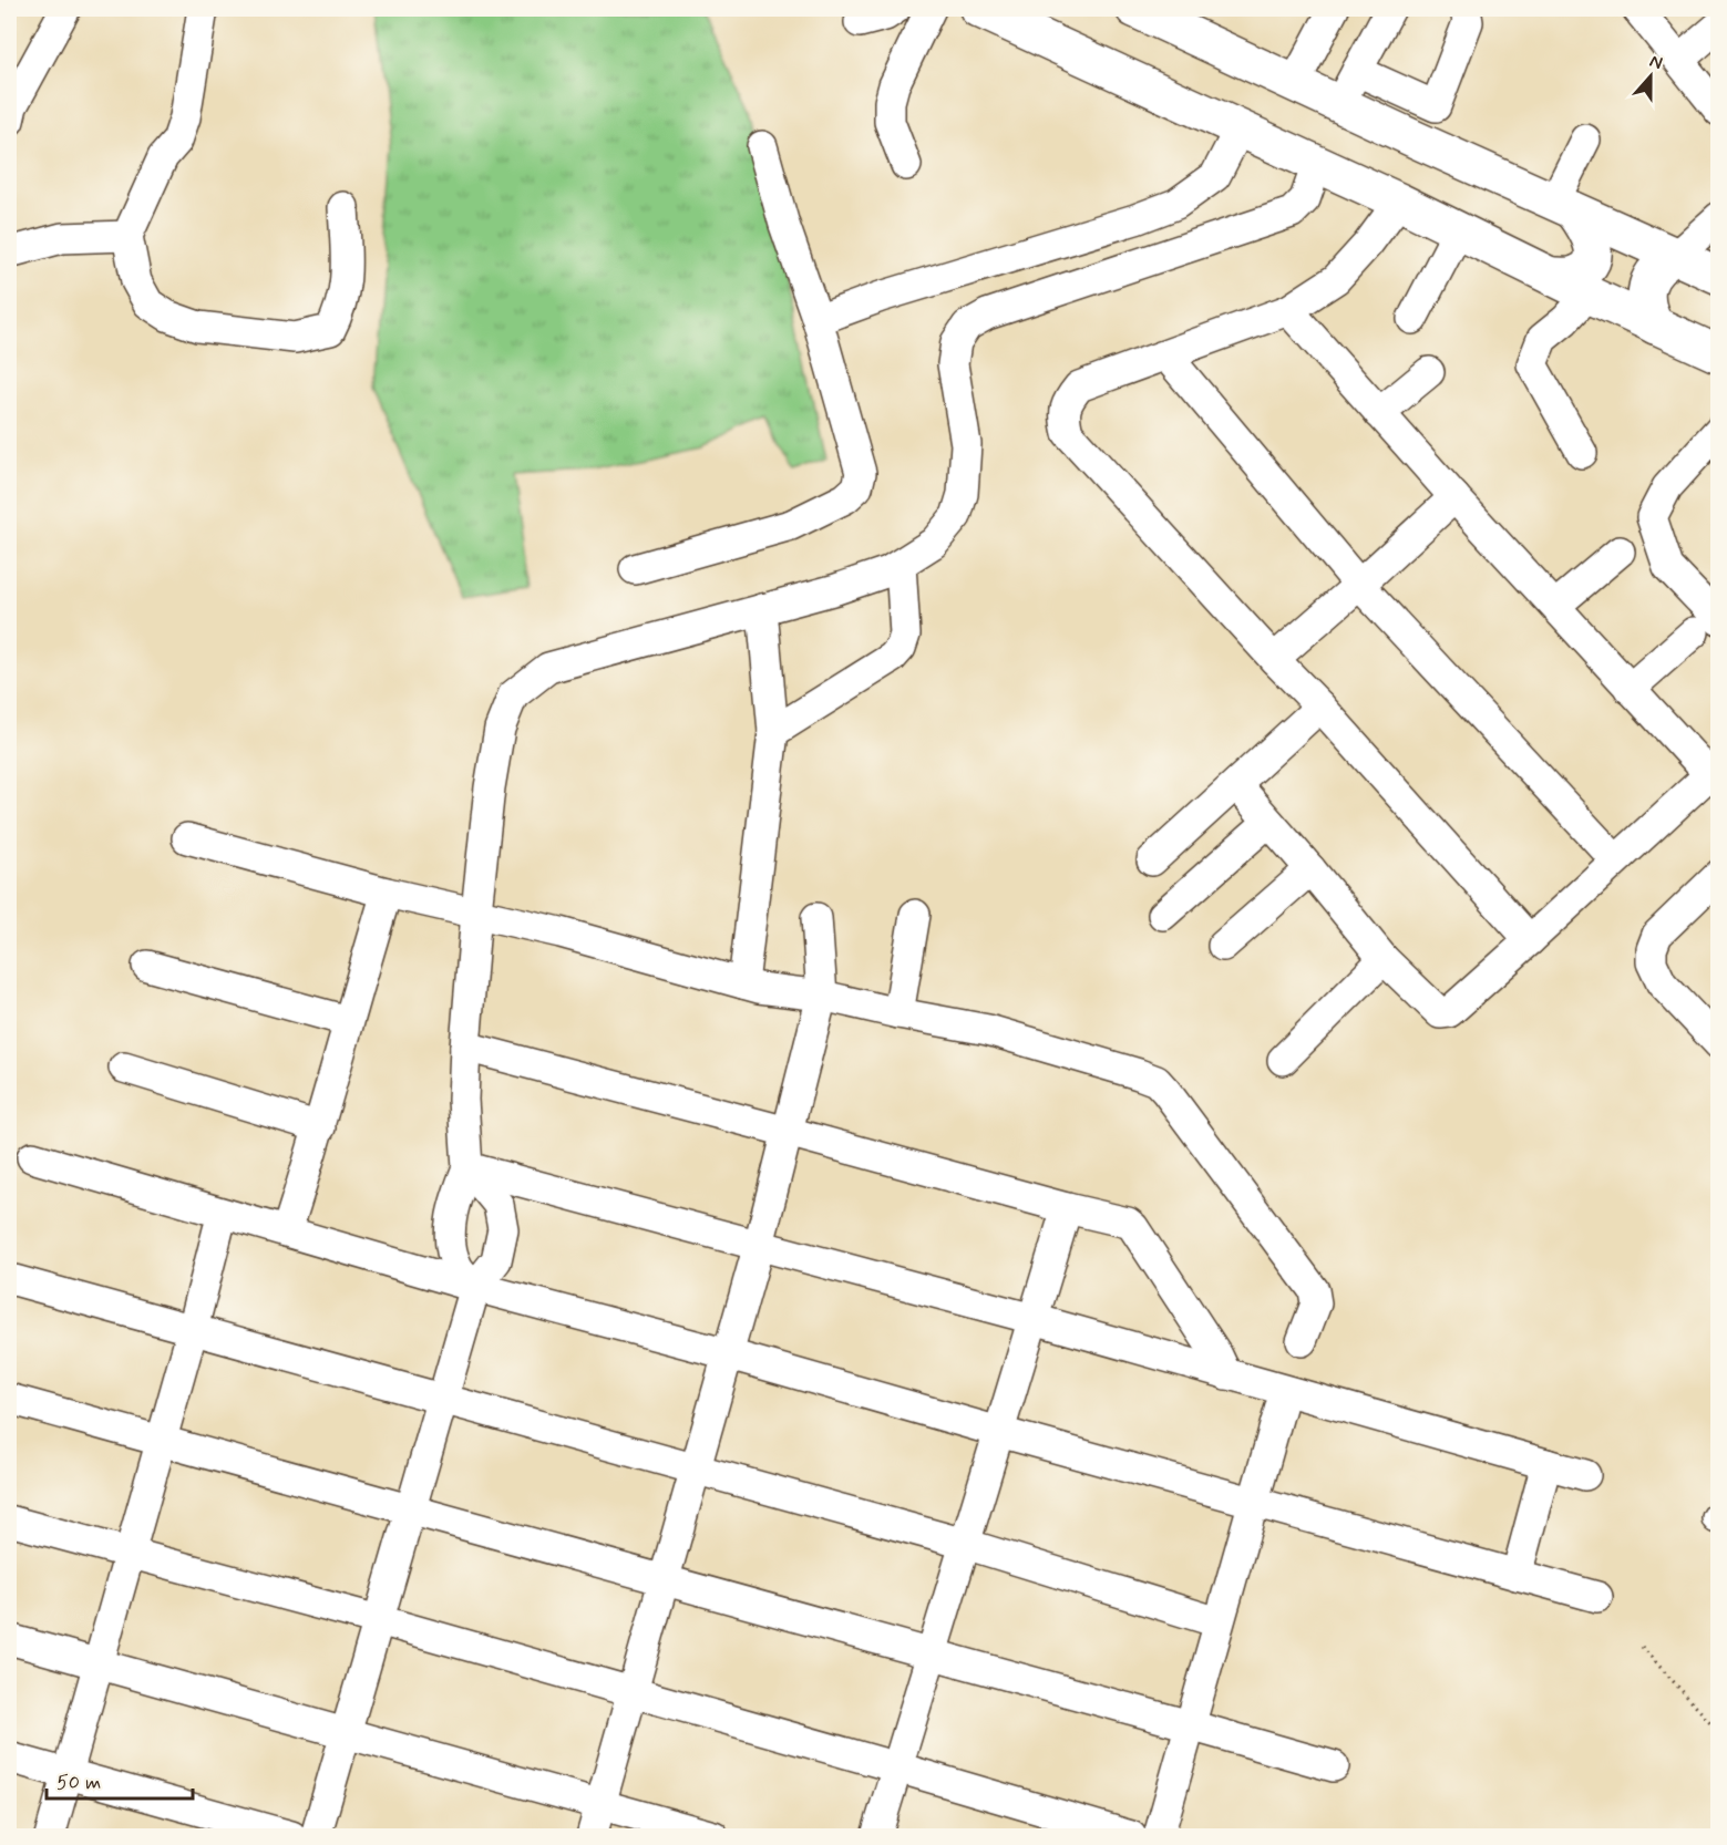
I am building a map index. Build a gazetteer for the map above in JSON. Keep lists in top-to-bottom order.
{
  "scale_bar": "50 m",
  "north": "top"
}
